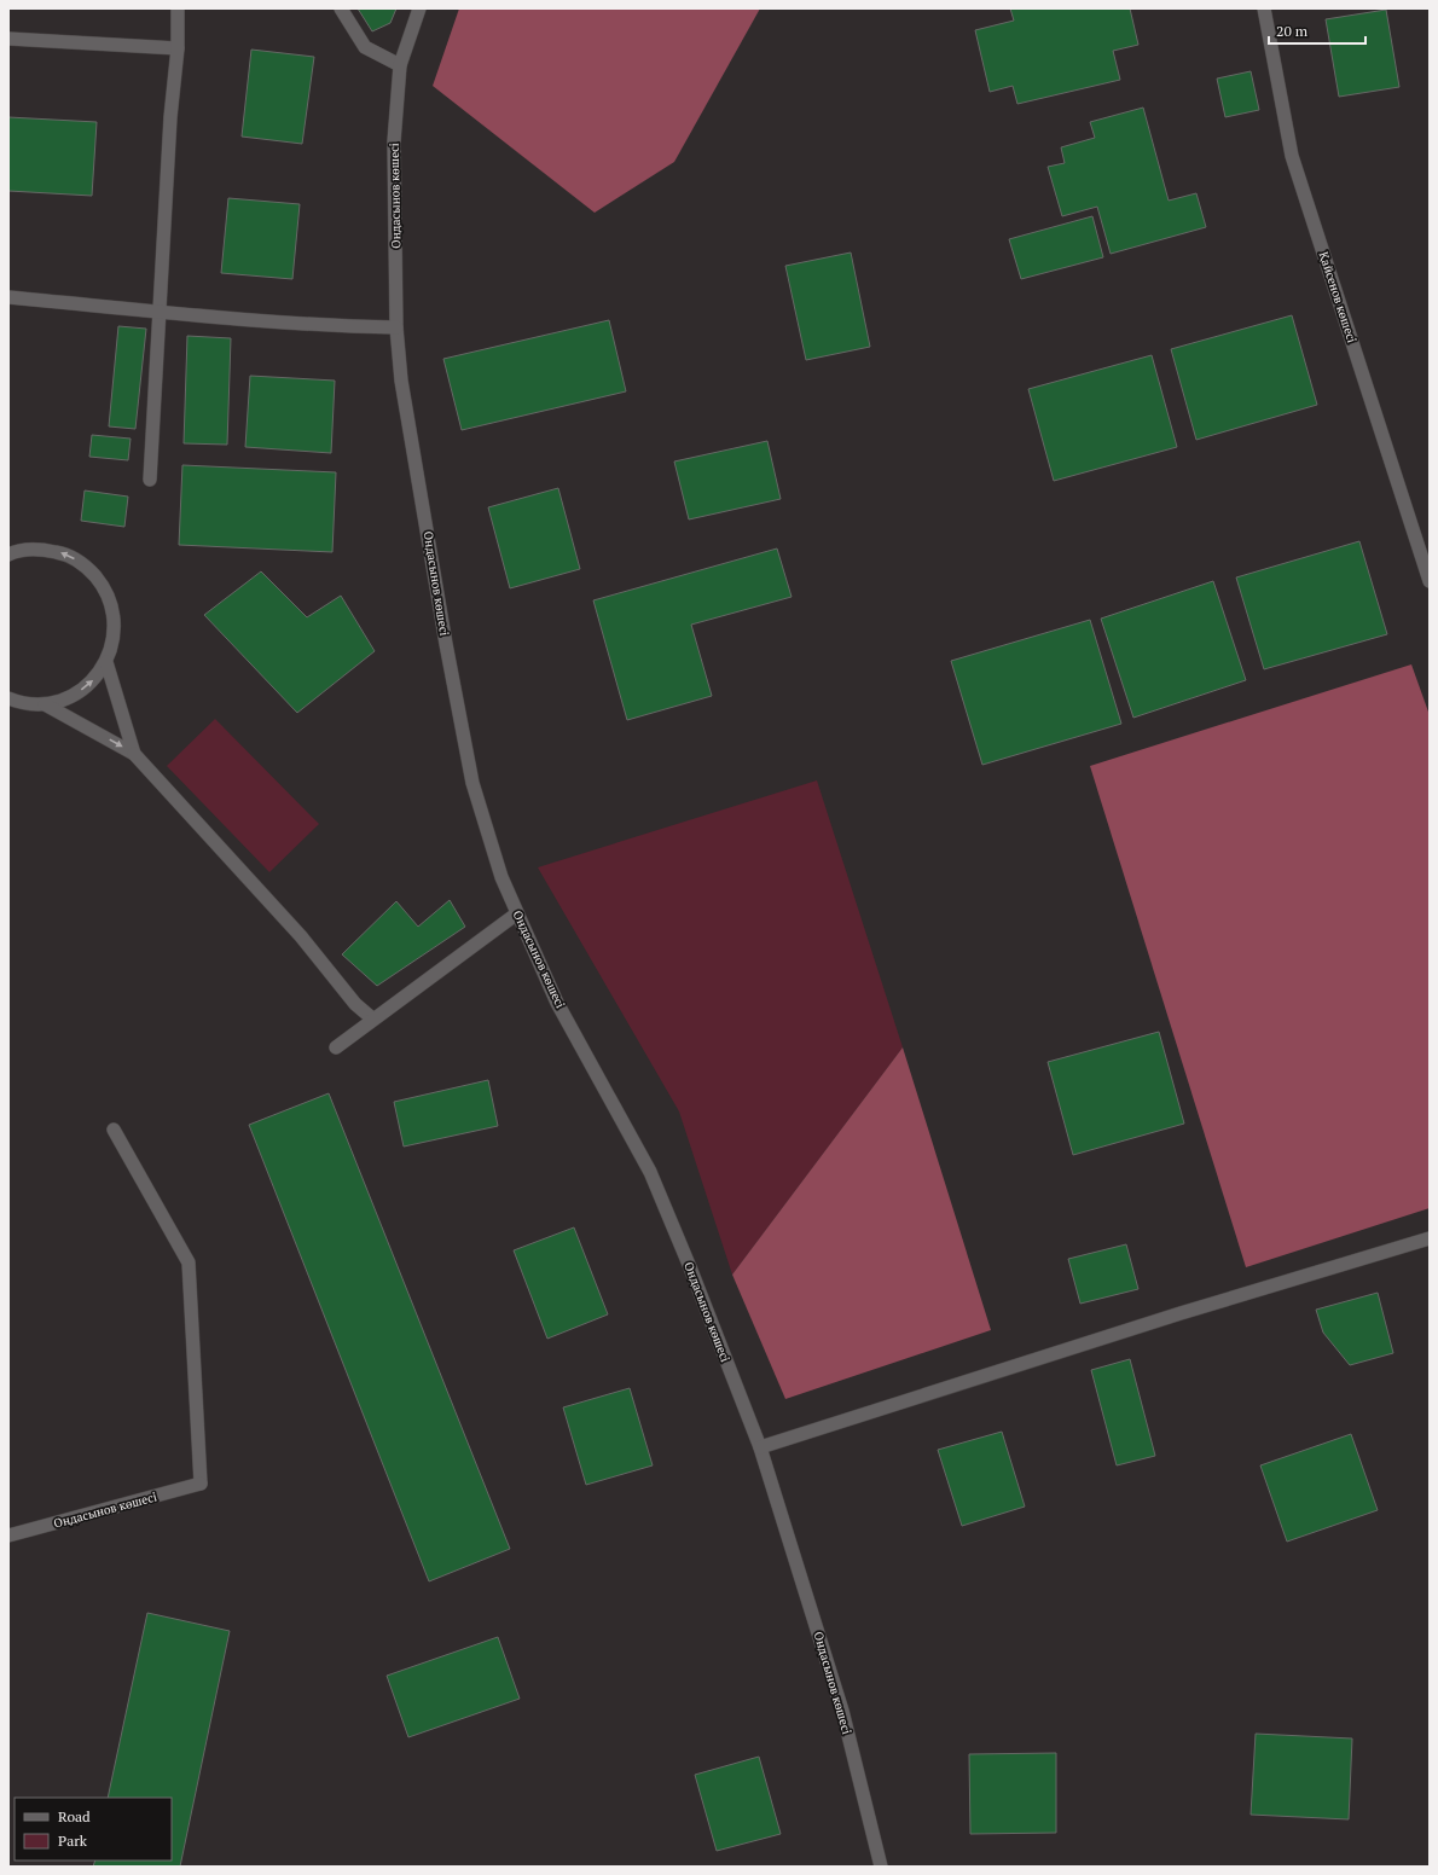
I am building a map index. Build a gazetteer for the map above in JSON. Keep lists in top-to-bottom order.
{
  "streets": {
    "street": ["Ондасынов көшесі", "Қайсенов көшесі", "Оңдасынов көшесі"]
  },
  "legend": ["Road", "Park"],
  "scale_bar": "20 m"
}
